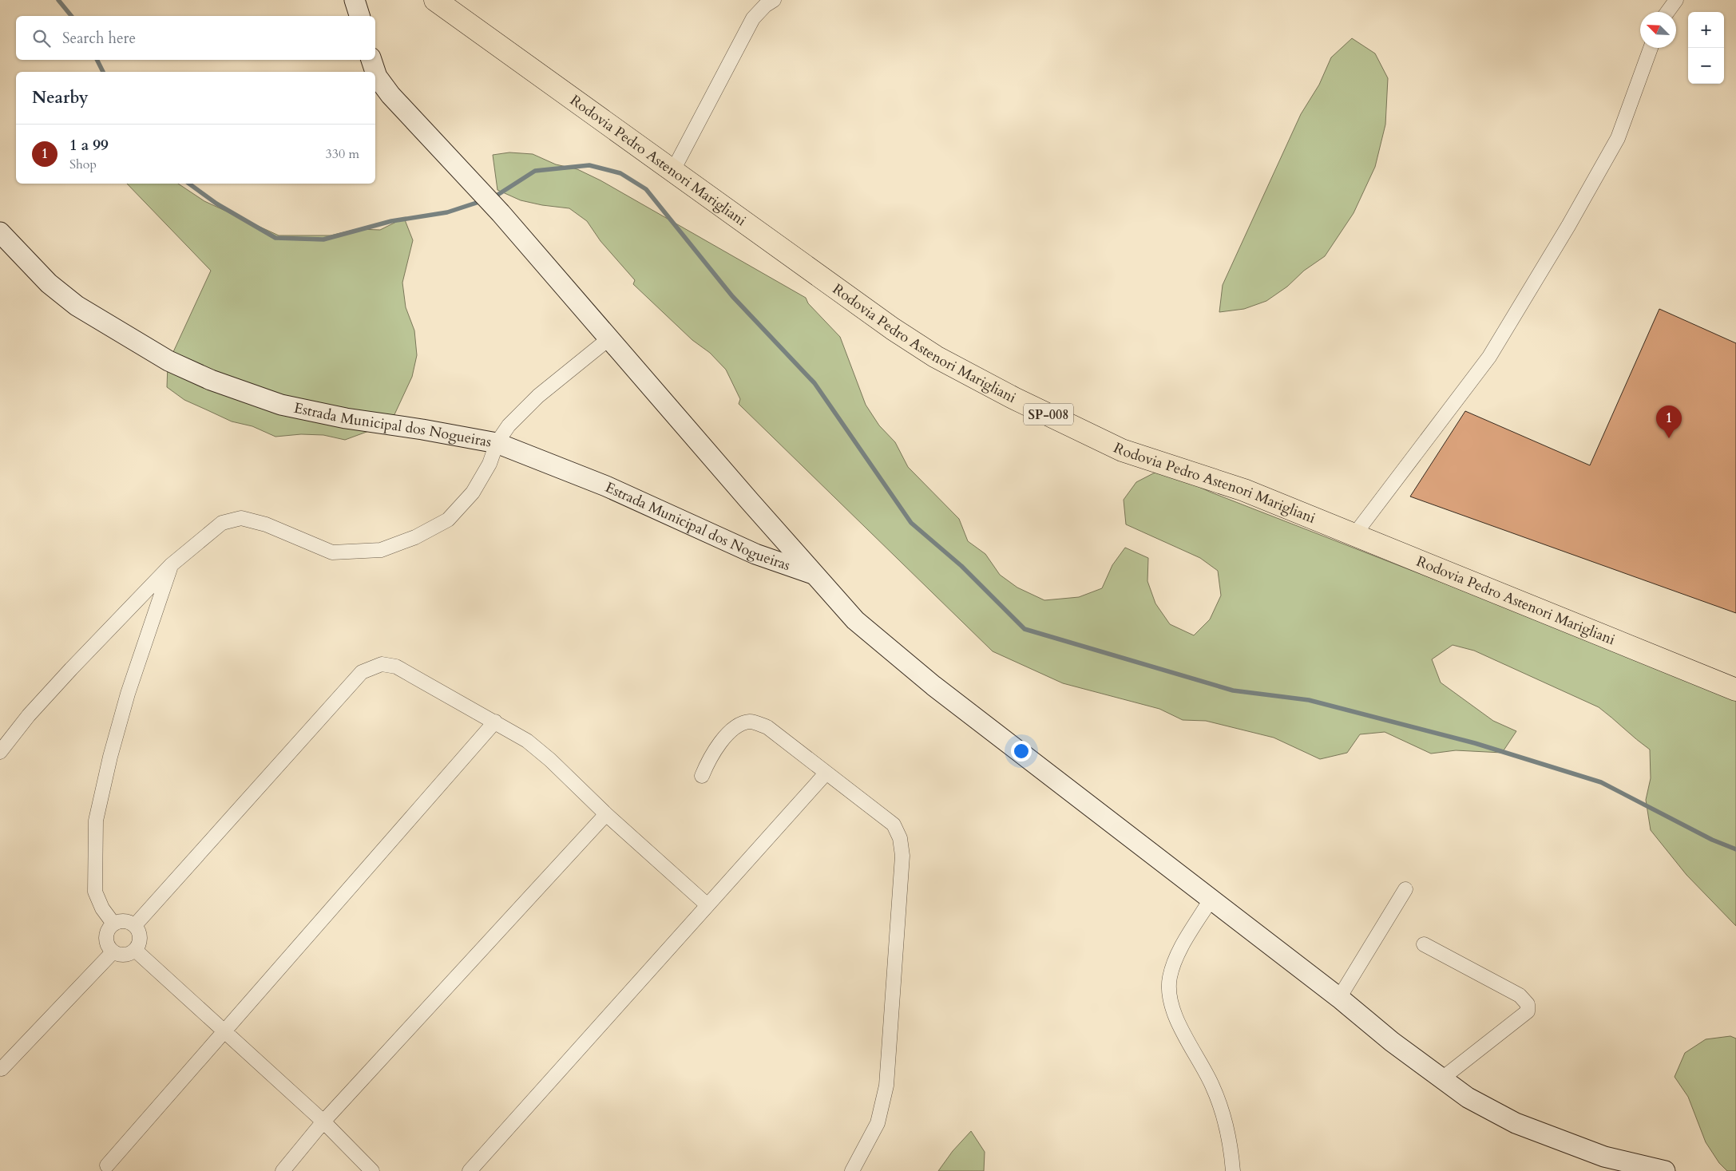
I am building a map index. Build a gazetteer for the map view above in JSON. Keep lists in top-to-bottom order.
{
  "streets": {
    "main road": ["Rodovia Pedro Astenori Marigliani", "SP-008"],
    "street": ["Estrada Municipal dos Nogueiras"]
  },
  "north": "top left",
  "page": {
    "map_buttons": ["+", "−"],
    "search": "Search here",
    "heading": "Nearby",
    "list": [
      {
        "mark": "1",
        "name": "1 a 99",
        "note": "Shop",
        "value": "330 m"
      }
    ],
    "pins": "1"
  }
}
